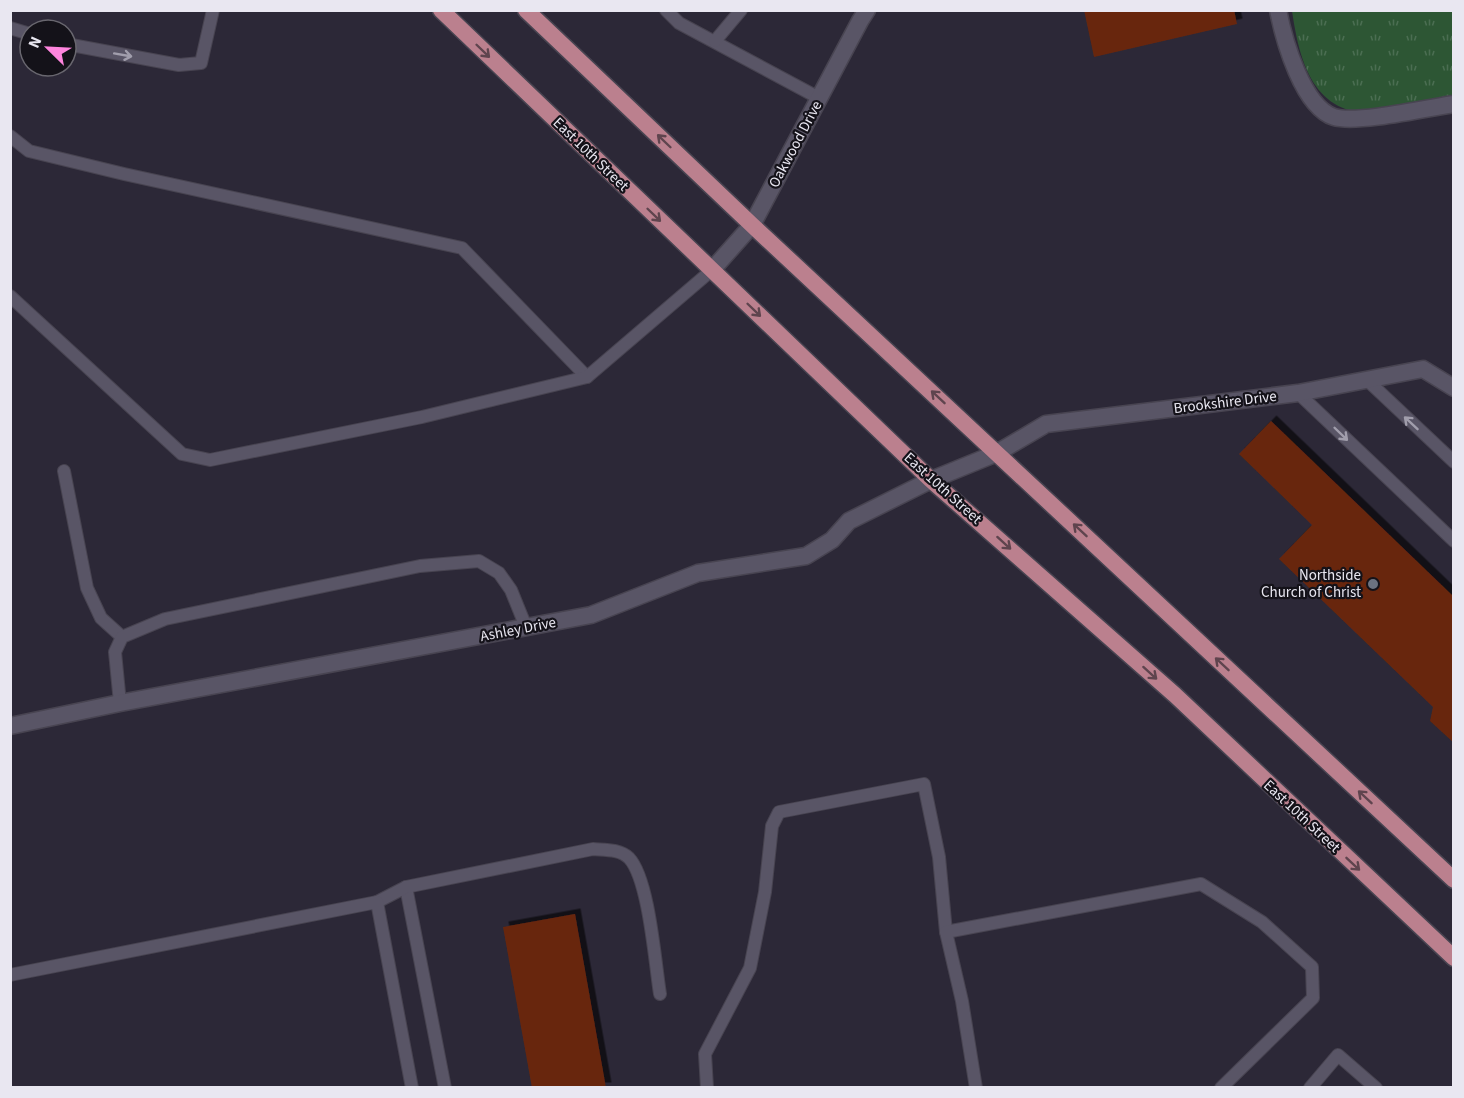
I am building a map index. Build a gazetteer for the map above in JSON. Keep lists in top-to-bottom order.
{
  "streets": {
    "main road": ["East 10th Street"],
    "street": ["Oakwood Drive", "Brookshire Drive", "Ashley Drive"]
  },
  "crossings": [
    ["Oakwood Drive", "East 10th Street"],
    ["East 10th Street", "Ashley Drive"],
    ["Brookshire Drive", "Ashley Drive"]
  ],
  "places": ["Northside Church of Christ"],
  "north": "top left"
}
